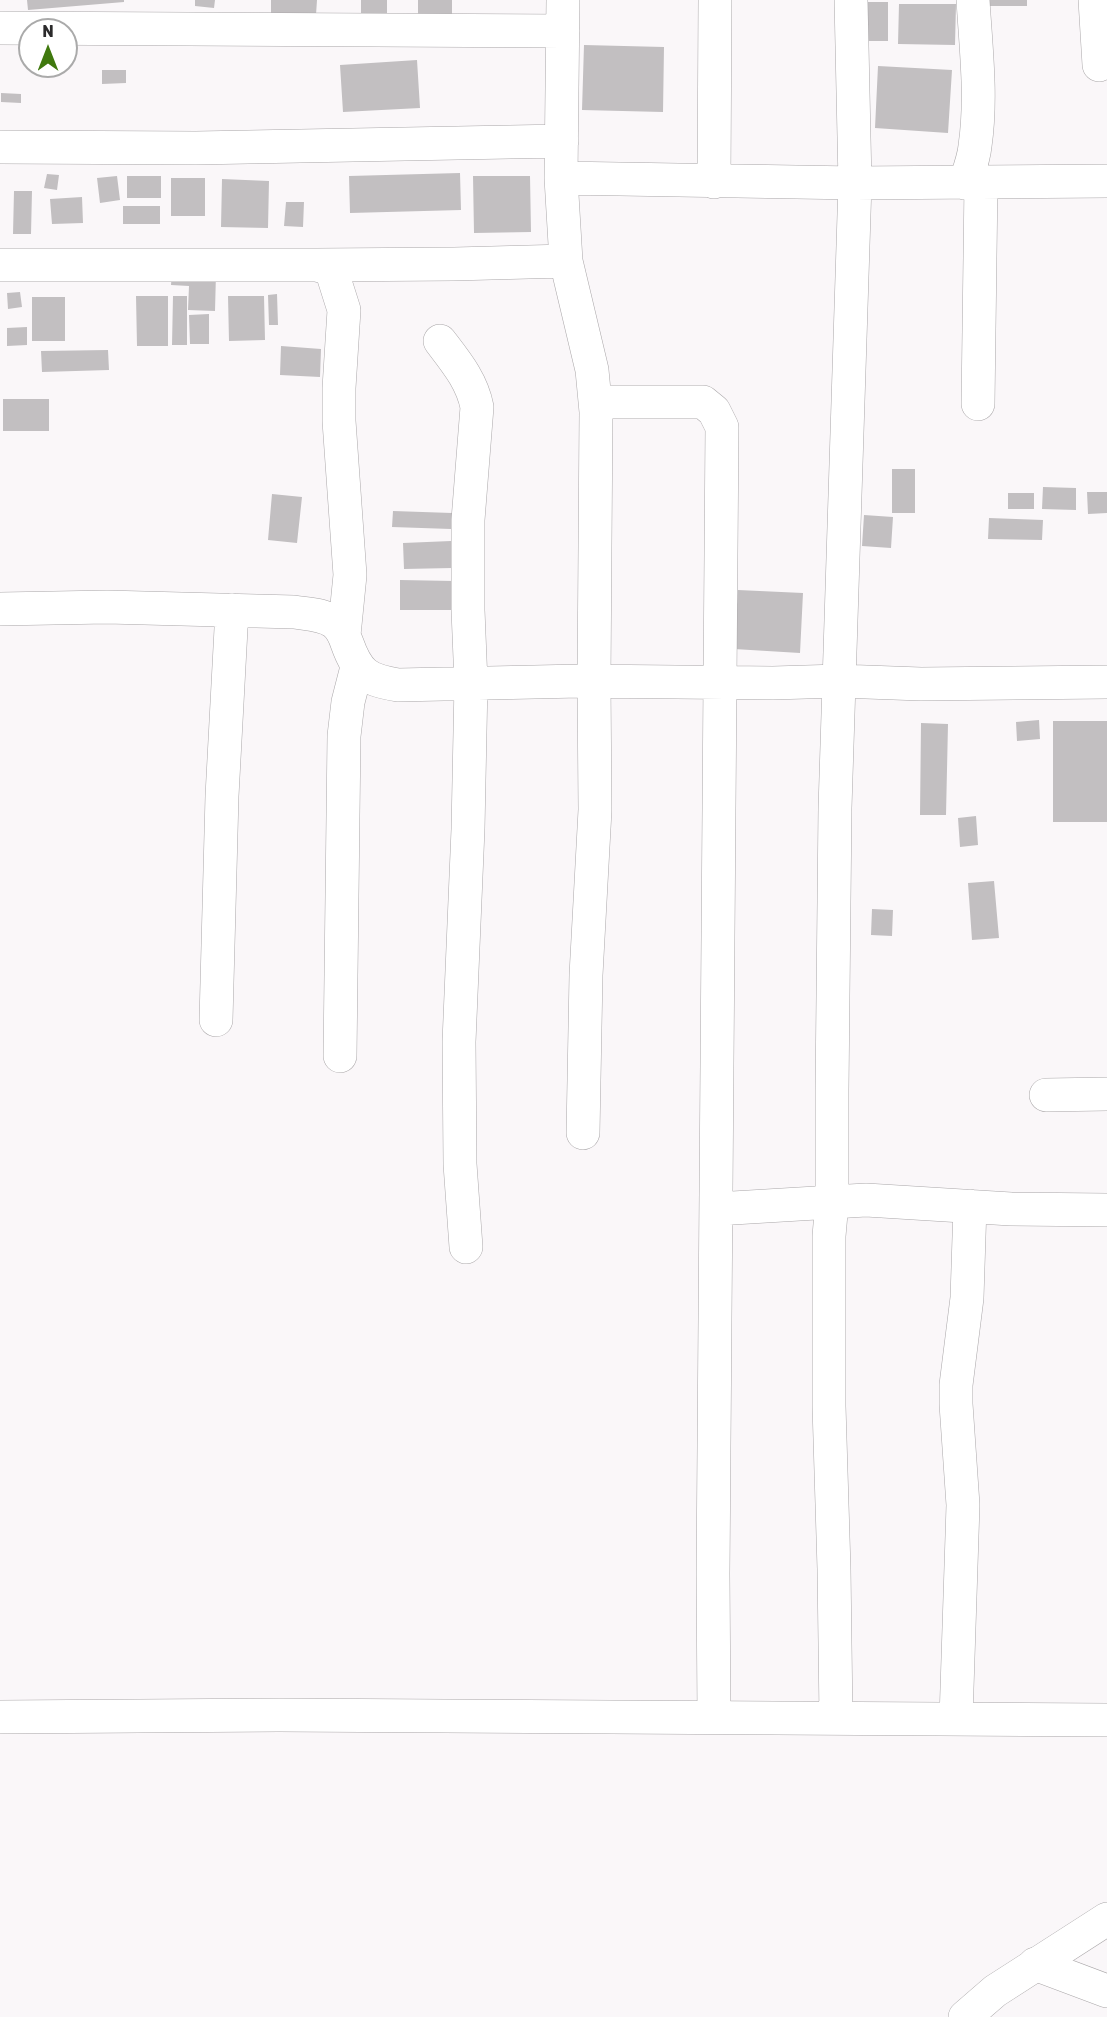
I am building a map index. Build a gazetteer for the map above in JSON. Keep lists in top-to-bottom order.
{
  "north": "top"
}
